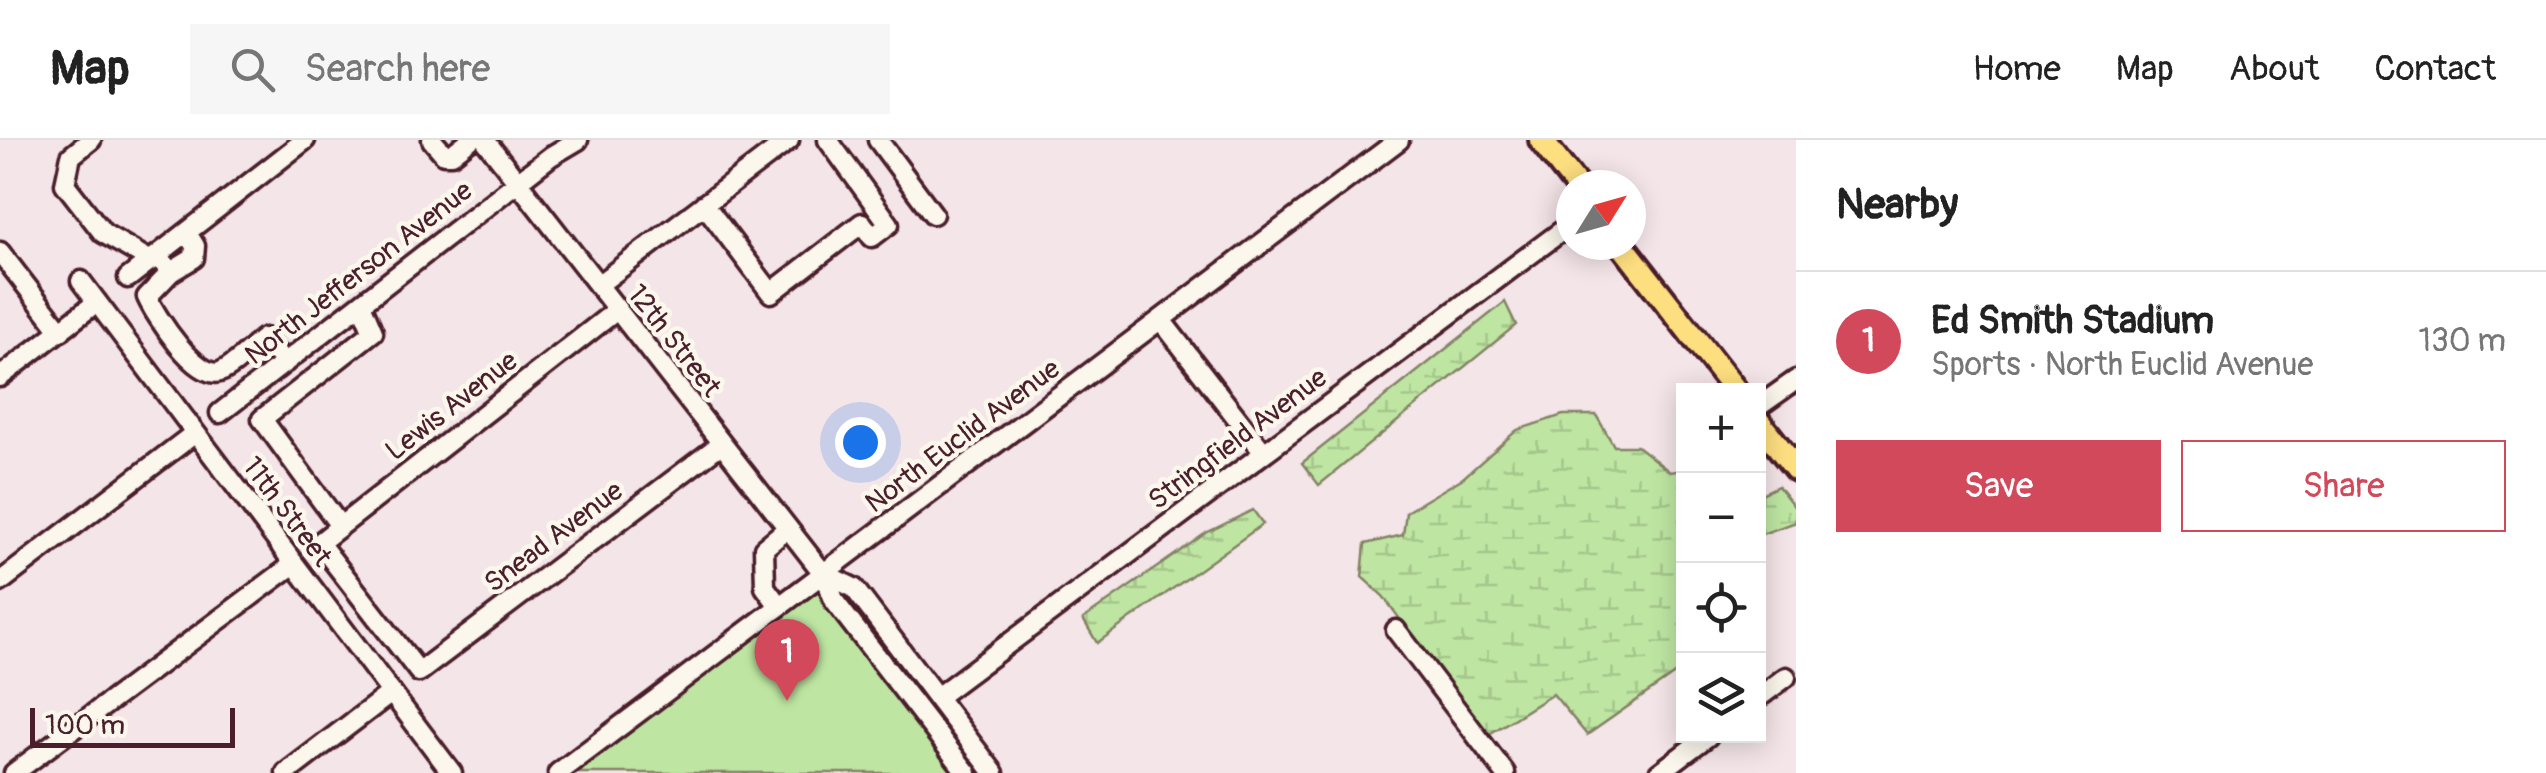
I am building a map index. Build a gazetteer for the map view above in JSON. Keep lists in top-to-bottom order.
{
  "streets": {
    "street": [
      "North Jefferson Avenue",
      "12th Street",
      "Lewis Avenue",
      "North Euclid Avenue",
      "Stringfield Avenue",
      "11th Street",
      "Snead Avenue"
    ]
  },
  "crossings": [
    ["North Jefferson Avenue", "12th Street"],
    ["12th Street", "Lewis Avenue"],
    ["12th Street", "North Euclid Avenue"],
    ["12th Street", "Stringfield Avenue"],
    ["12th Street", "Snead Avenue"],
    ["Lewis Avenue", "Snead Avenue"]
  ],
  "scale_bar": "100 m",
  "north": "top right",
  "page": {
    "header": "Map",
    "search": "Search here",
    "nav": [
      "Home",
      "Map",
      "About",
      "Contact"
    ],
    "heading": "Nearby",
    "list": [
      {
        "mark": "1",
        "name": "Ed Smith Stadium",
        "note": "Sports · North Euclid Avenue",
        "value": "130 m"
      }
    ],
    "map_buttons": ["+", "−"],
    "buttons": ["Save", "Share"],
    "pins": "1",
    "scale": "100 m"
  }
}
